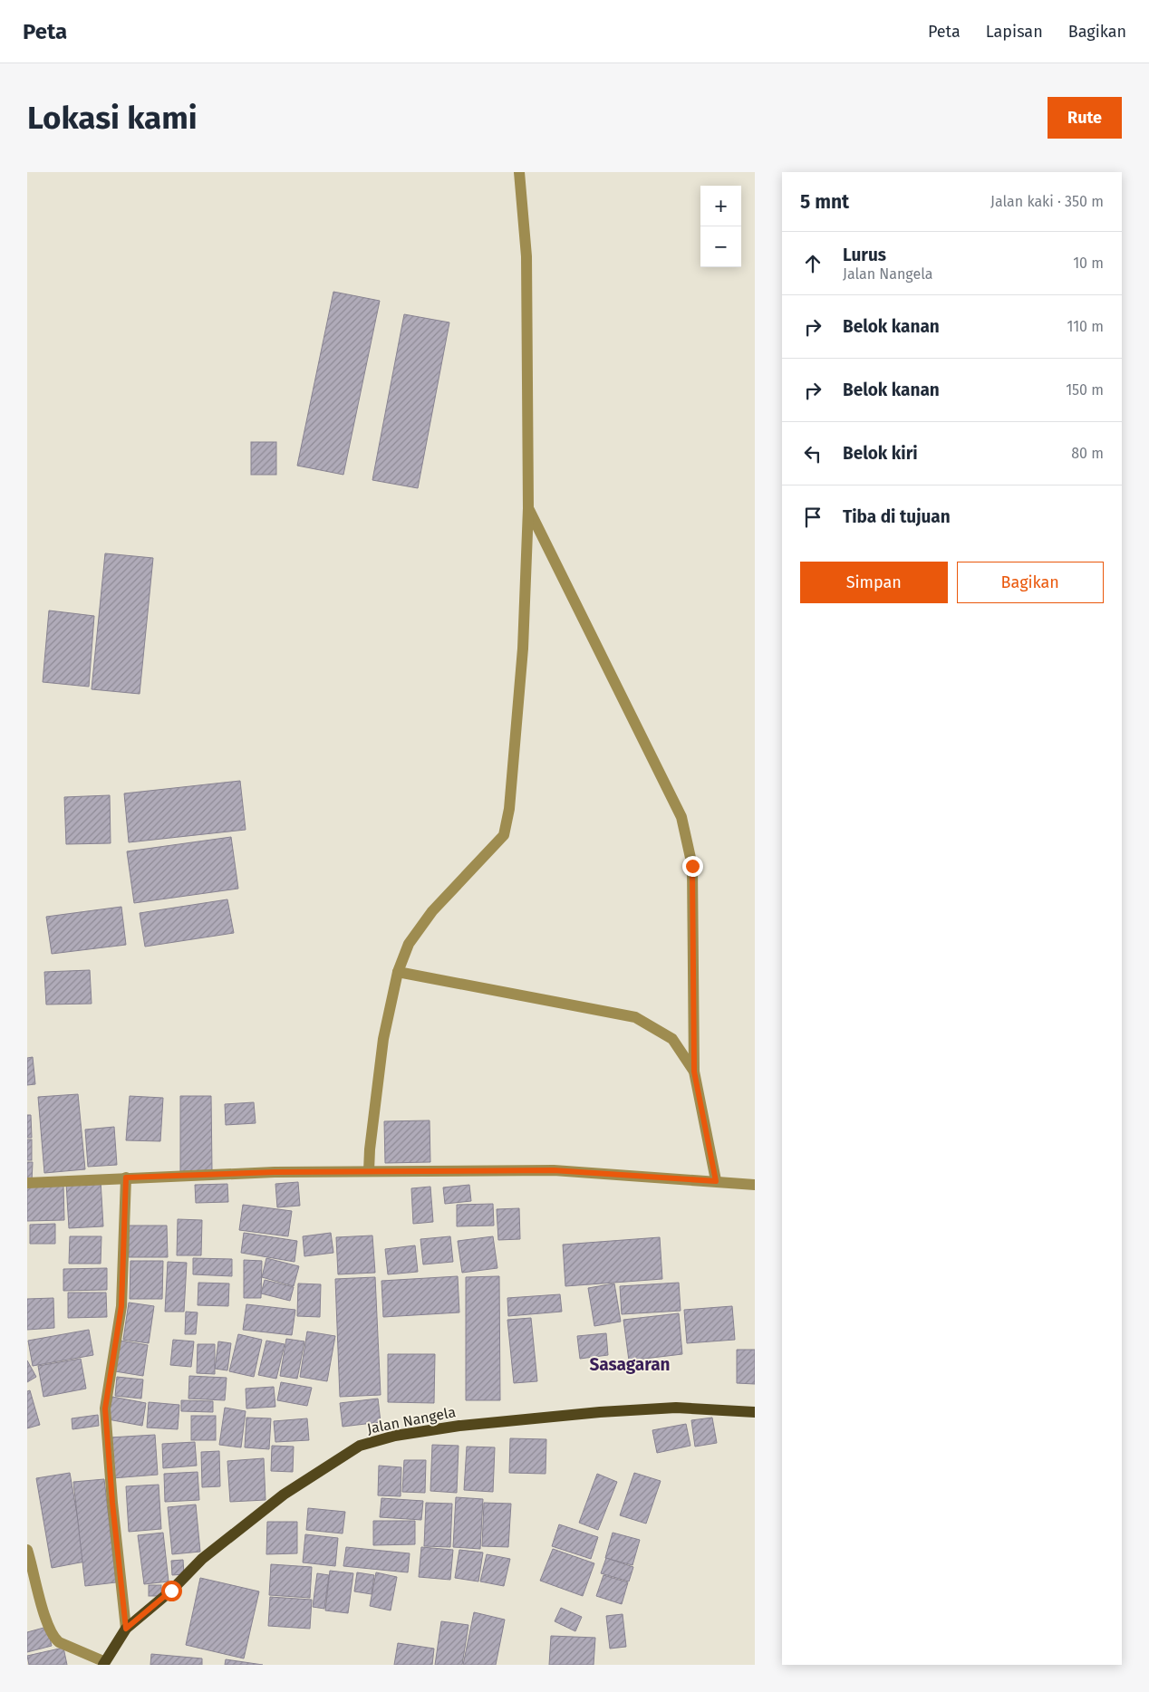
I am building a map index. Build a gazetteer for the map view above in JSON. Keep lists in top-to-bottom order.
{
  "streets": {
    "main road": ["Jalan Nangela"]
  },
  "districts": ["Sasagaran"],
  "page": {
    "header": "Peta",
    "nav": ["Peta", "Lapisan", "Bagikan"],
    "buttons": [
      "Rute",
      ["Simpan", "Bagikan"]
    ],
    "title": "Lokasi kami",
    "heading": ["5 mnt", "Jalan kaki · 350 m"],
    "map_buttons": ["+", "−"],
    "list": [
      ["Lurus", "Jalan Nangela", "10 m"],
      ["Belok kanan", "110 m"],
      ["Belok kanan", "150 m"],
      ["Belok kiri", "80 m"],
      "Tiba di tujuan"
    ]
  }
}
